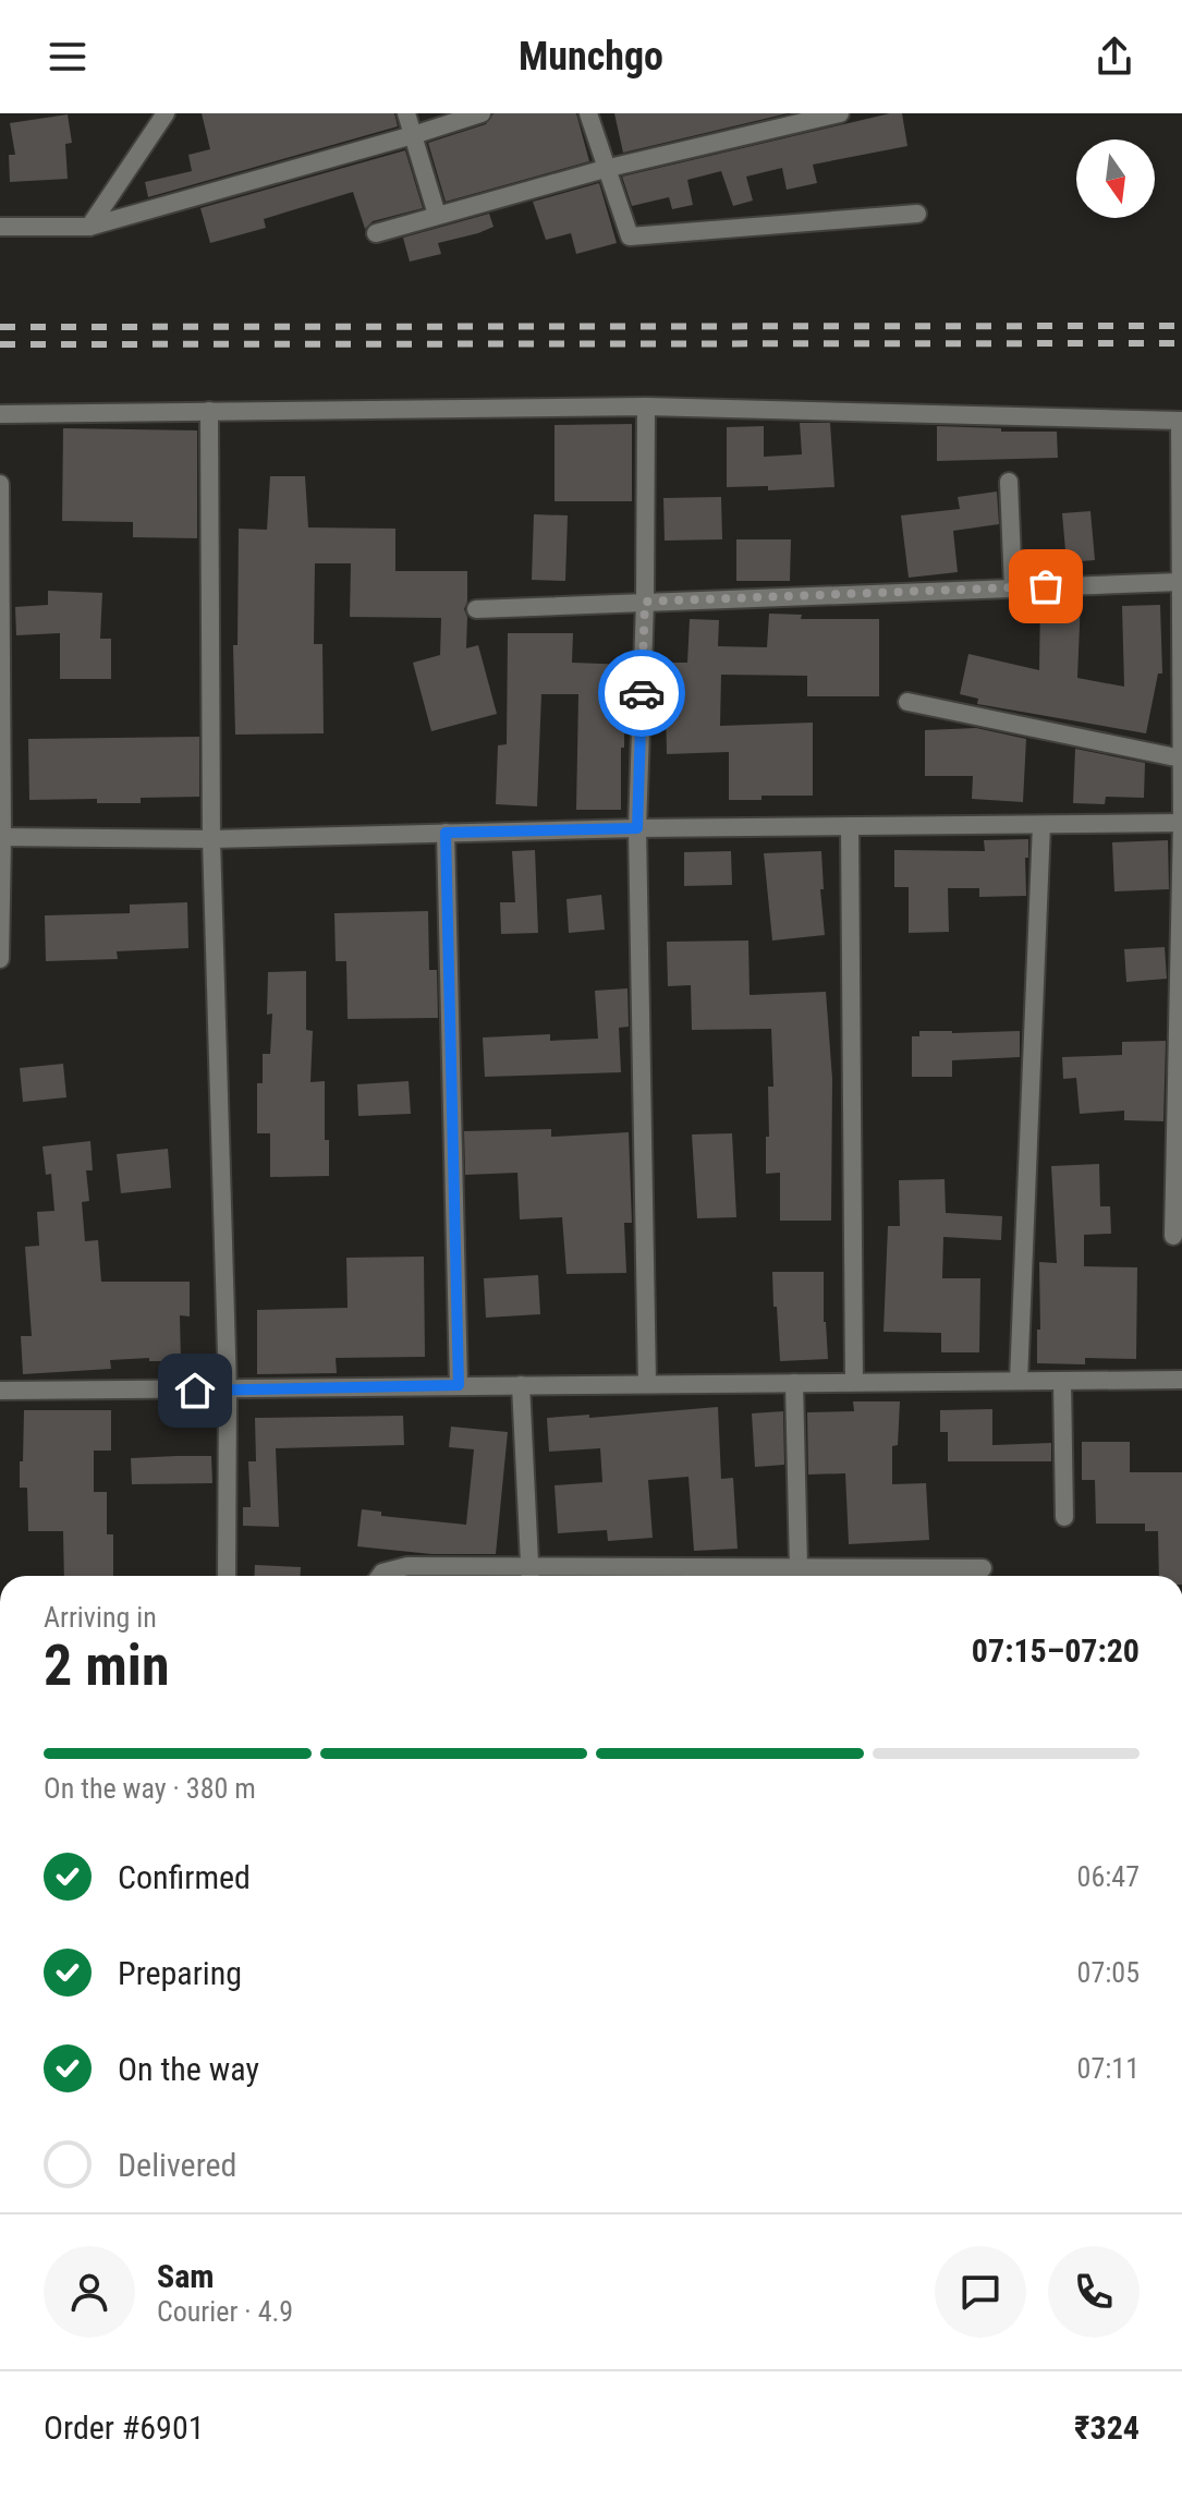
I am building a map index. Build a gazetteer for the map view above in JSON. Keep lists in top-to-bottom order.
{
  "north": "bottom",
  "page": {
    "header": "Munchgo",
    "heading": ["2 min", "Arriving in", "07:15–07:20"],
    "panel": [
      "Sam",
      "Courier · 4.9",
      "Order #6901",
      "₹324"
    ],
    "bar": "On the way · 380 m",
    "list": [
      ["Confirmed", "06:47"],
      ["Preparing", "07:05"],
      ["On the way", "07:11"],
      "Delivered"
    ]
  }
}
